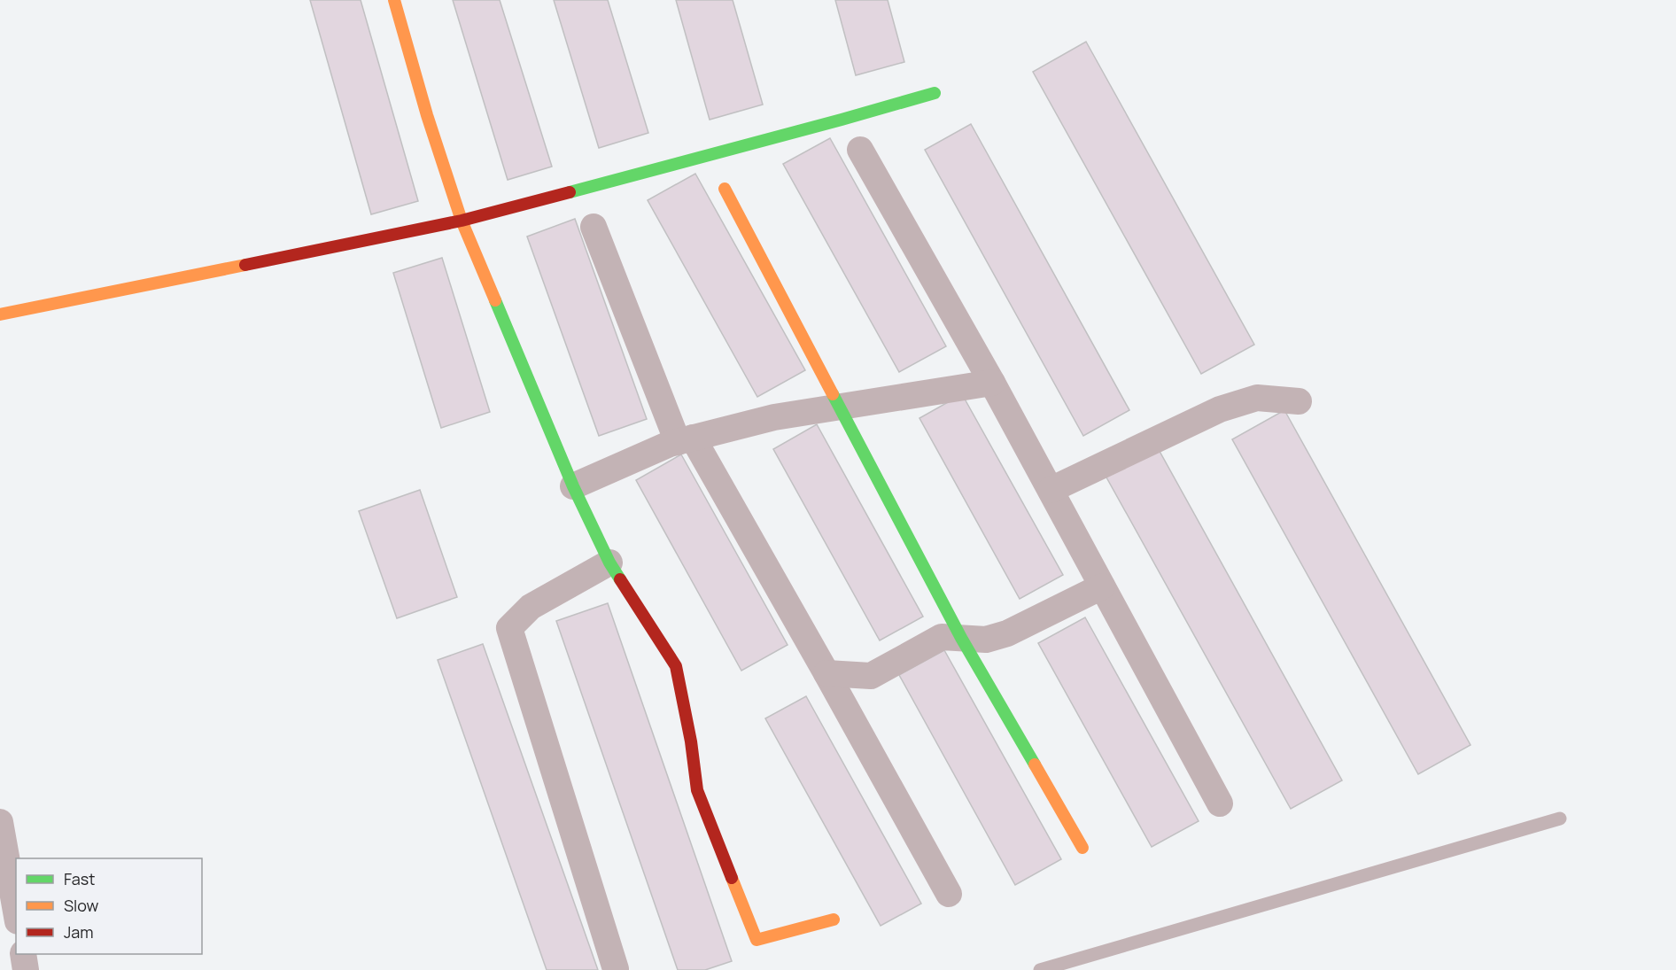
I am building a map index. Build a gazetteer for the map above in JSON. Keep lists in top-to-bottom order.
{
  "legend": ["Fast", "Slow", "Jam"]
}
